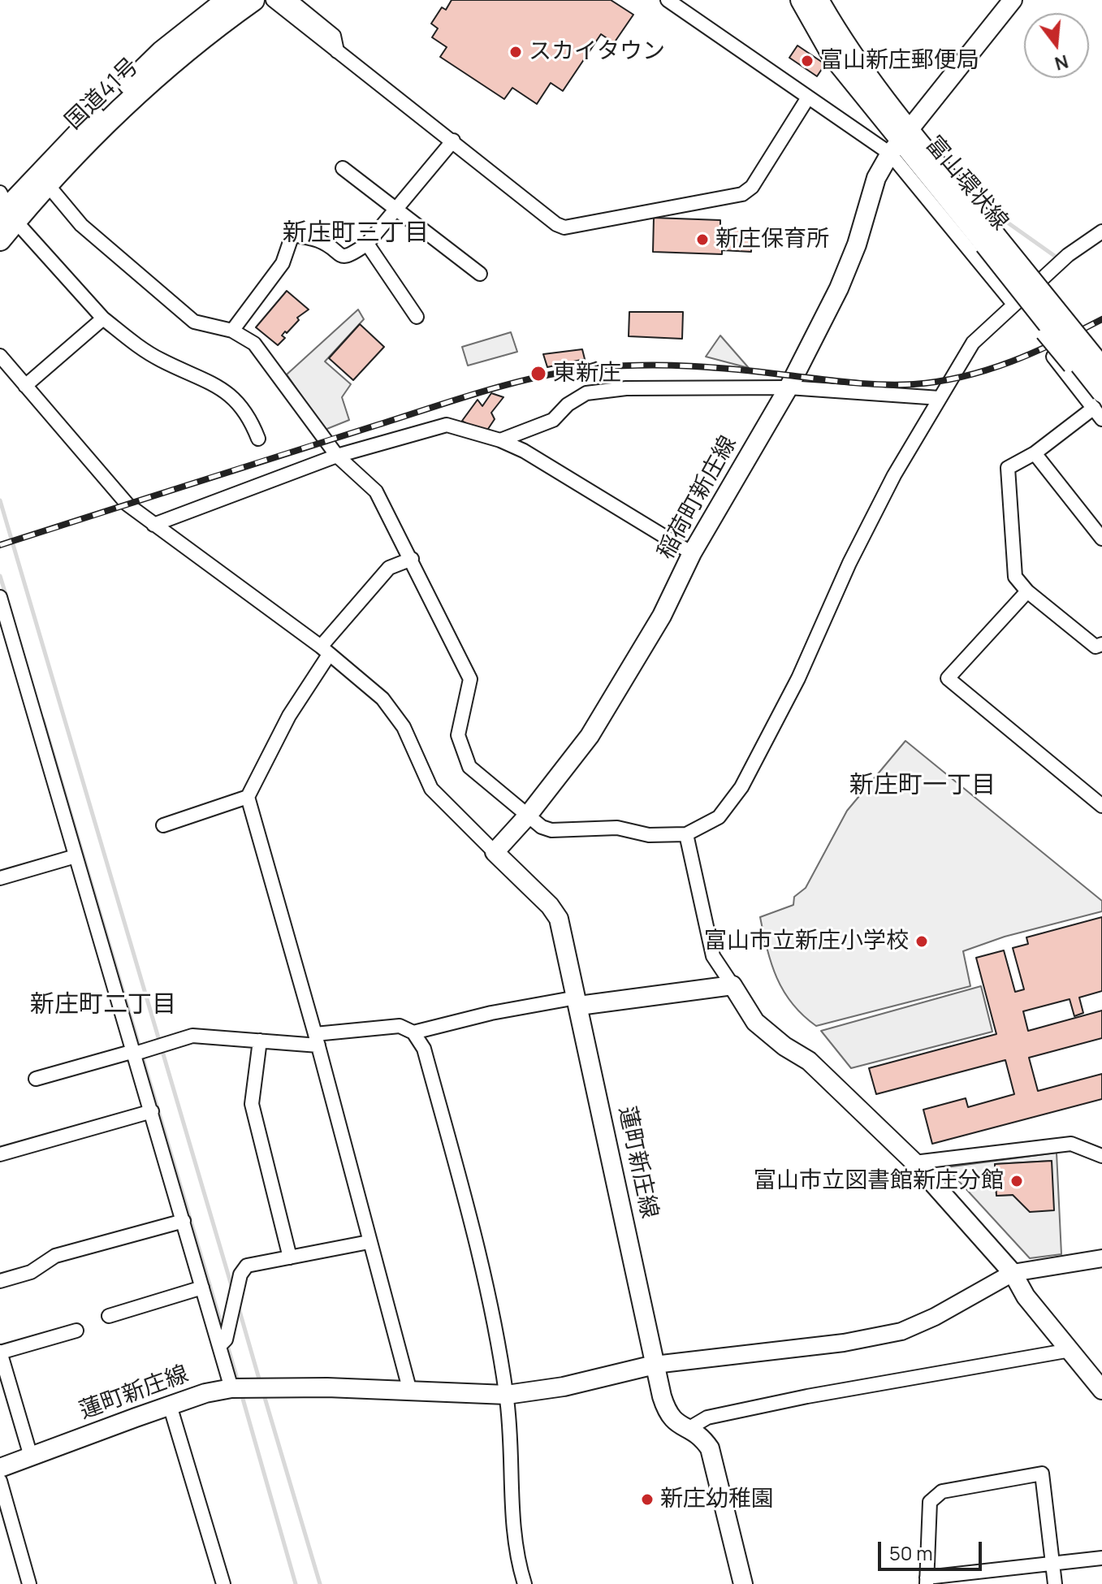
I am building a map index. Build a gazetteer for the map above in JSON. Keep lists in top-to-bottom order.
{
  "streets": {
    "highway": ["国道41号"],
    "main road": ["富山環状線", "稲荷町新庄線", "蓮町新庄線"]
  },
  "crossings": [
    ["富山環状線", "稲荷町新庄線"]
  ],
  "districts": ["新庄町三丁目", "新庄町一丁目", "新庄町二丁目"],
  "places": [
    "スカイタウン",
    "富山新庄郵便局",
    "新庄保育所",
    "東新庄",
    "富山市立新庄小学校",
    "富山市立図書館新庄分館",
    "新庄幼稚園"
  ],
  "scale_bar": "50 m",
  "north": "bottom"
}
